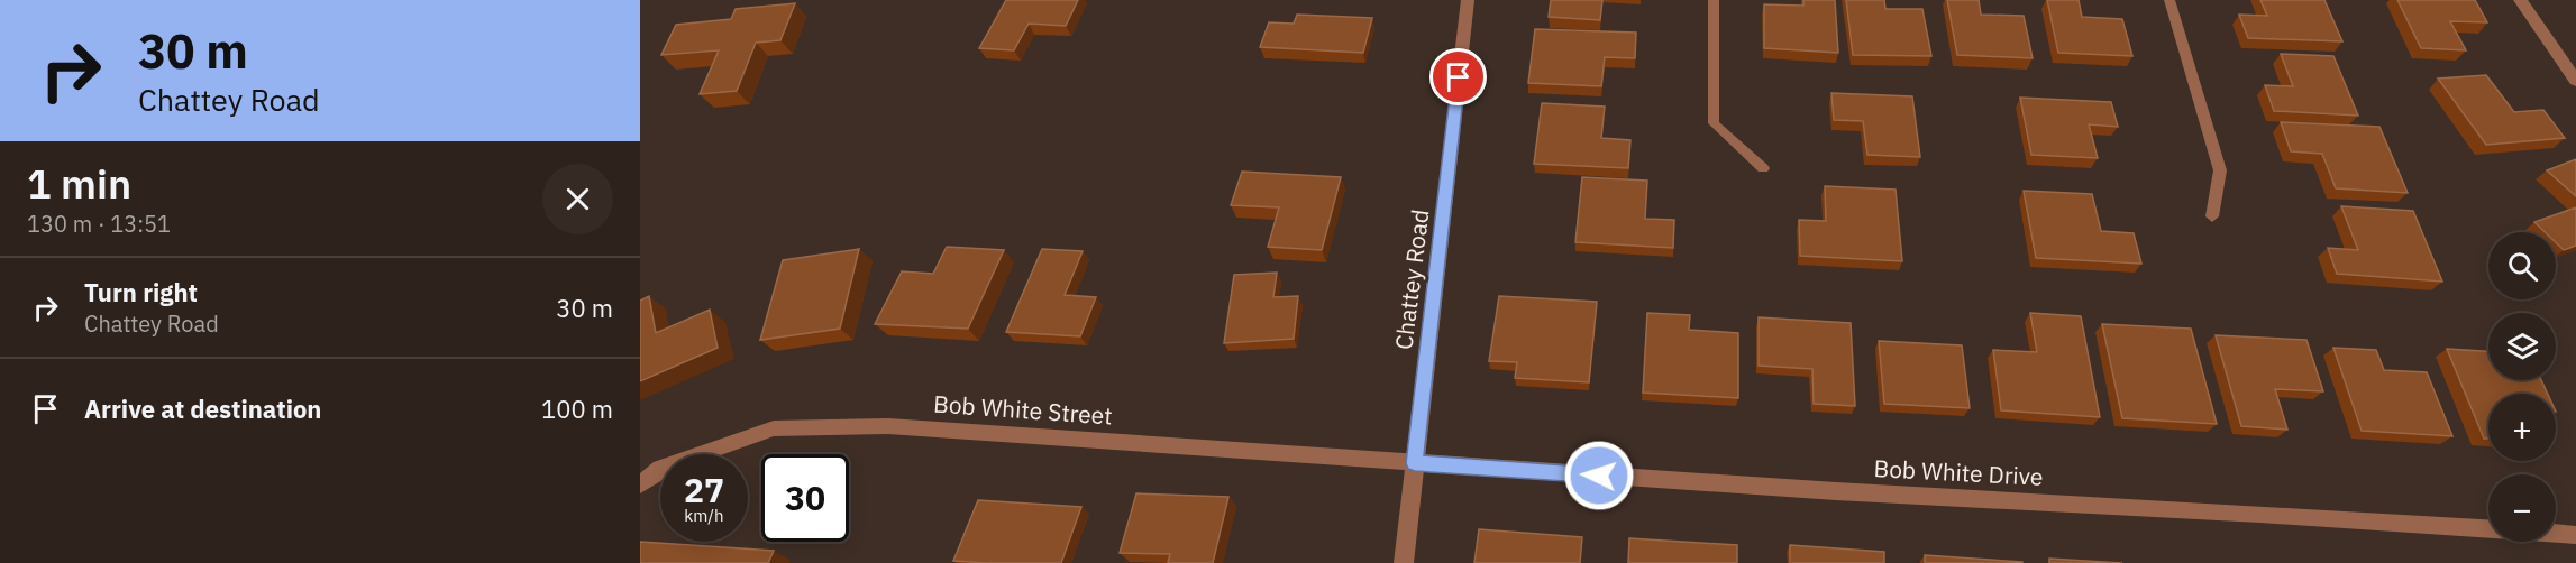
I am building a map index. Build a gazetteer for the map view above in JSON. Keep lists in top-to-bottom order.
{
  "streets": {
    "street": ["Chattey Road", "Bob White Street", "Bob White Drive"]
  },
  "crossings": [
    ["Chattey Road", "Bob White Street"],
    ["Chattey Road", "Bob White Drive"],
    ["Bob White Street", "Bob White Drive"]
  ],
  "page": {
    "turn": ["30 m", "Chattey Road"],
    "heading": ["1 min", "130 m · 13:51"],
    "map_buttons": ["+", "−"],
    "list": [
      {
        "name": "Turn right",
        "note": "Chattey Road",
        "value": "30 m"
      },
      {
        "name": "Arrive at destination",
        "value": "100 m"
      }
    ],
    "speed": "27 km/h",
    "limit": "30"
  }
}
